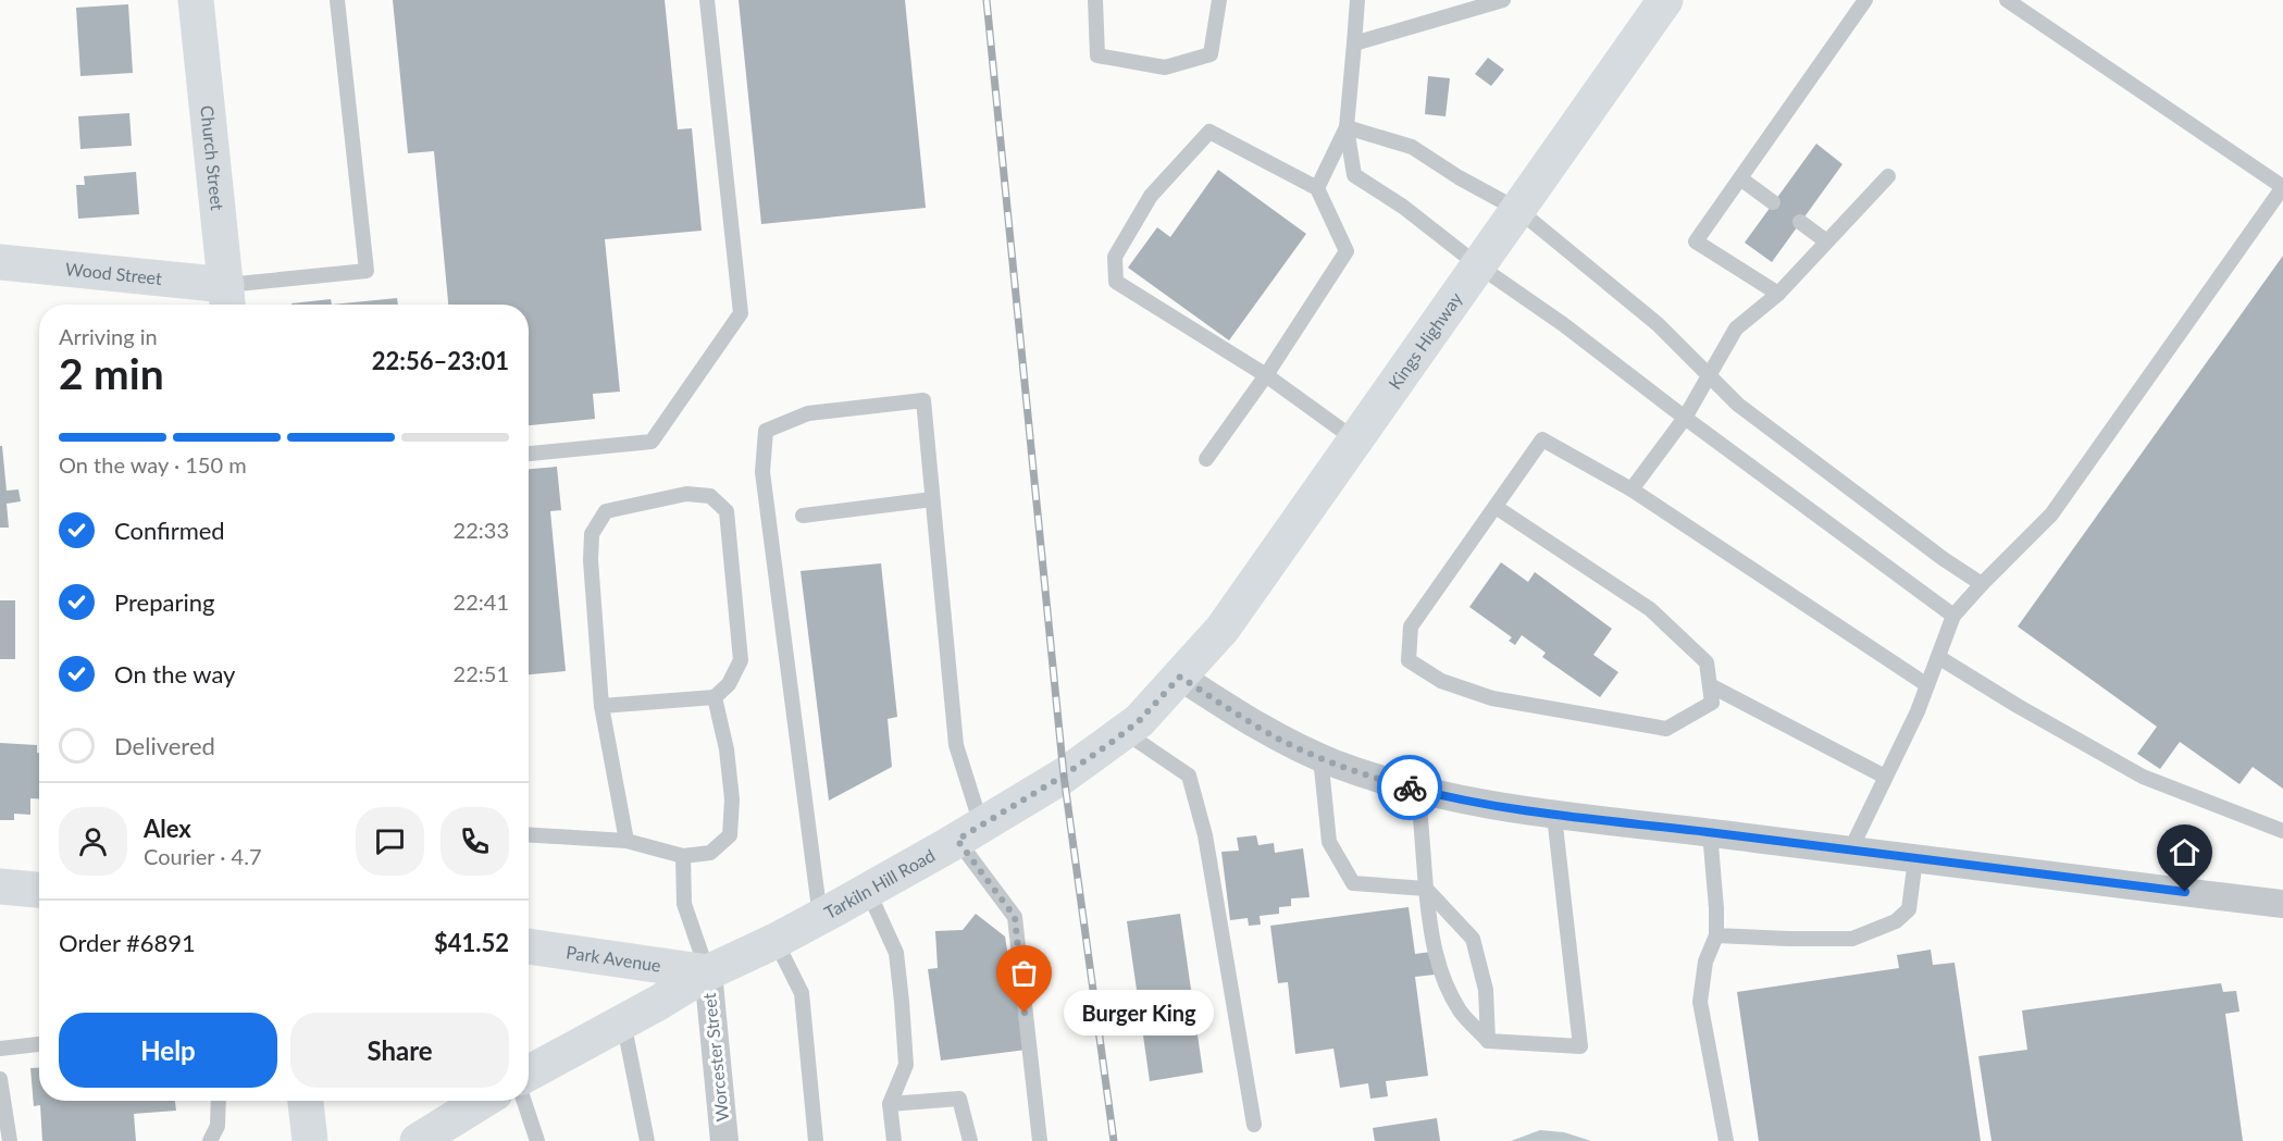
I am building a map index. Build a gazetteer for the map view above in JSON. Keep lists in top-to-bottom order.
{
  "streets": {
    "main road": [
      "Church Street",
      "Wood Street",
      "Kings Highway",
      "Tarkiln Hill Road",
      "Park Avenue"
    ],
    "street": ["Worcester Street"]
  },
  "crossings": [
    ["Church Street", "Wood Street"],
    ["Kings Highway", "Tarkiln Hill Road"],
    ["Tarkiln Hill Road", "Park Avenue"],
    ["Tarkiln Hill Road", "Worcester Street"],
    ["Park Avenue", "Worcester Street"]
  ],
  "places": ["Burger King"],
  "page": {
    "heading": ["2 min", "Arriving in", "22:56–23:01"],
    "panel": [
      "Alex",
      "Courier · 4.7",
      "Order #6891",
      "$41.52"
    ],
    "bar": "On the way · 150 m",
    "list": [
      ["Confirmed", "22:33"],
      ["Preparing", "22:41"],
      ["On the way", "22:51"],
      "Delivered"
    ],
    "bubble": "Burger King",
    "buttons": ["Help", "Share"]
  }
}
